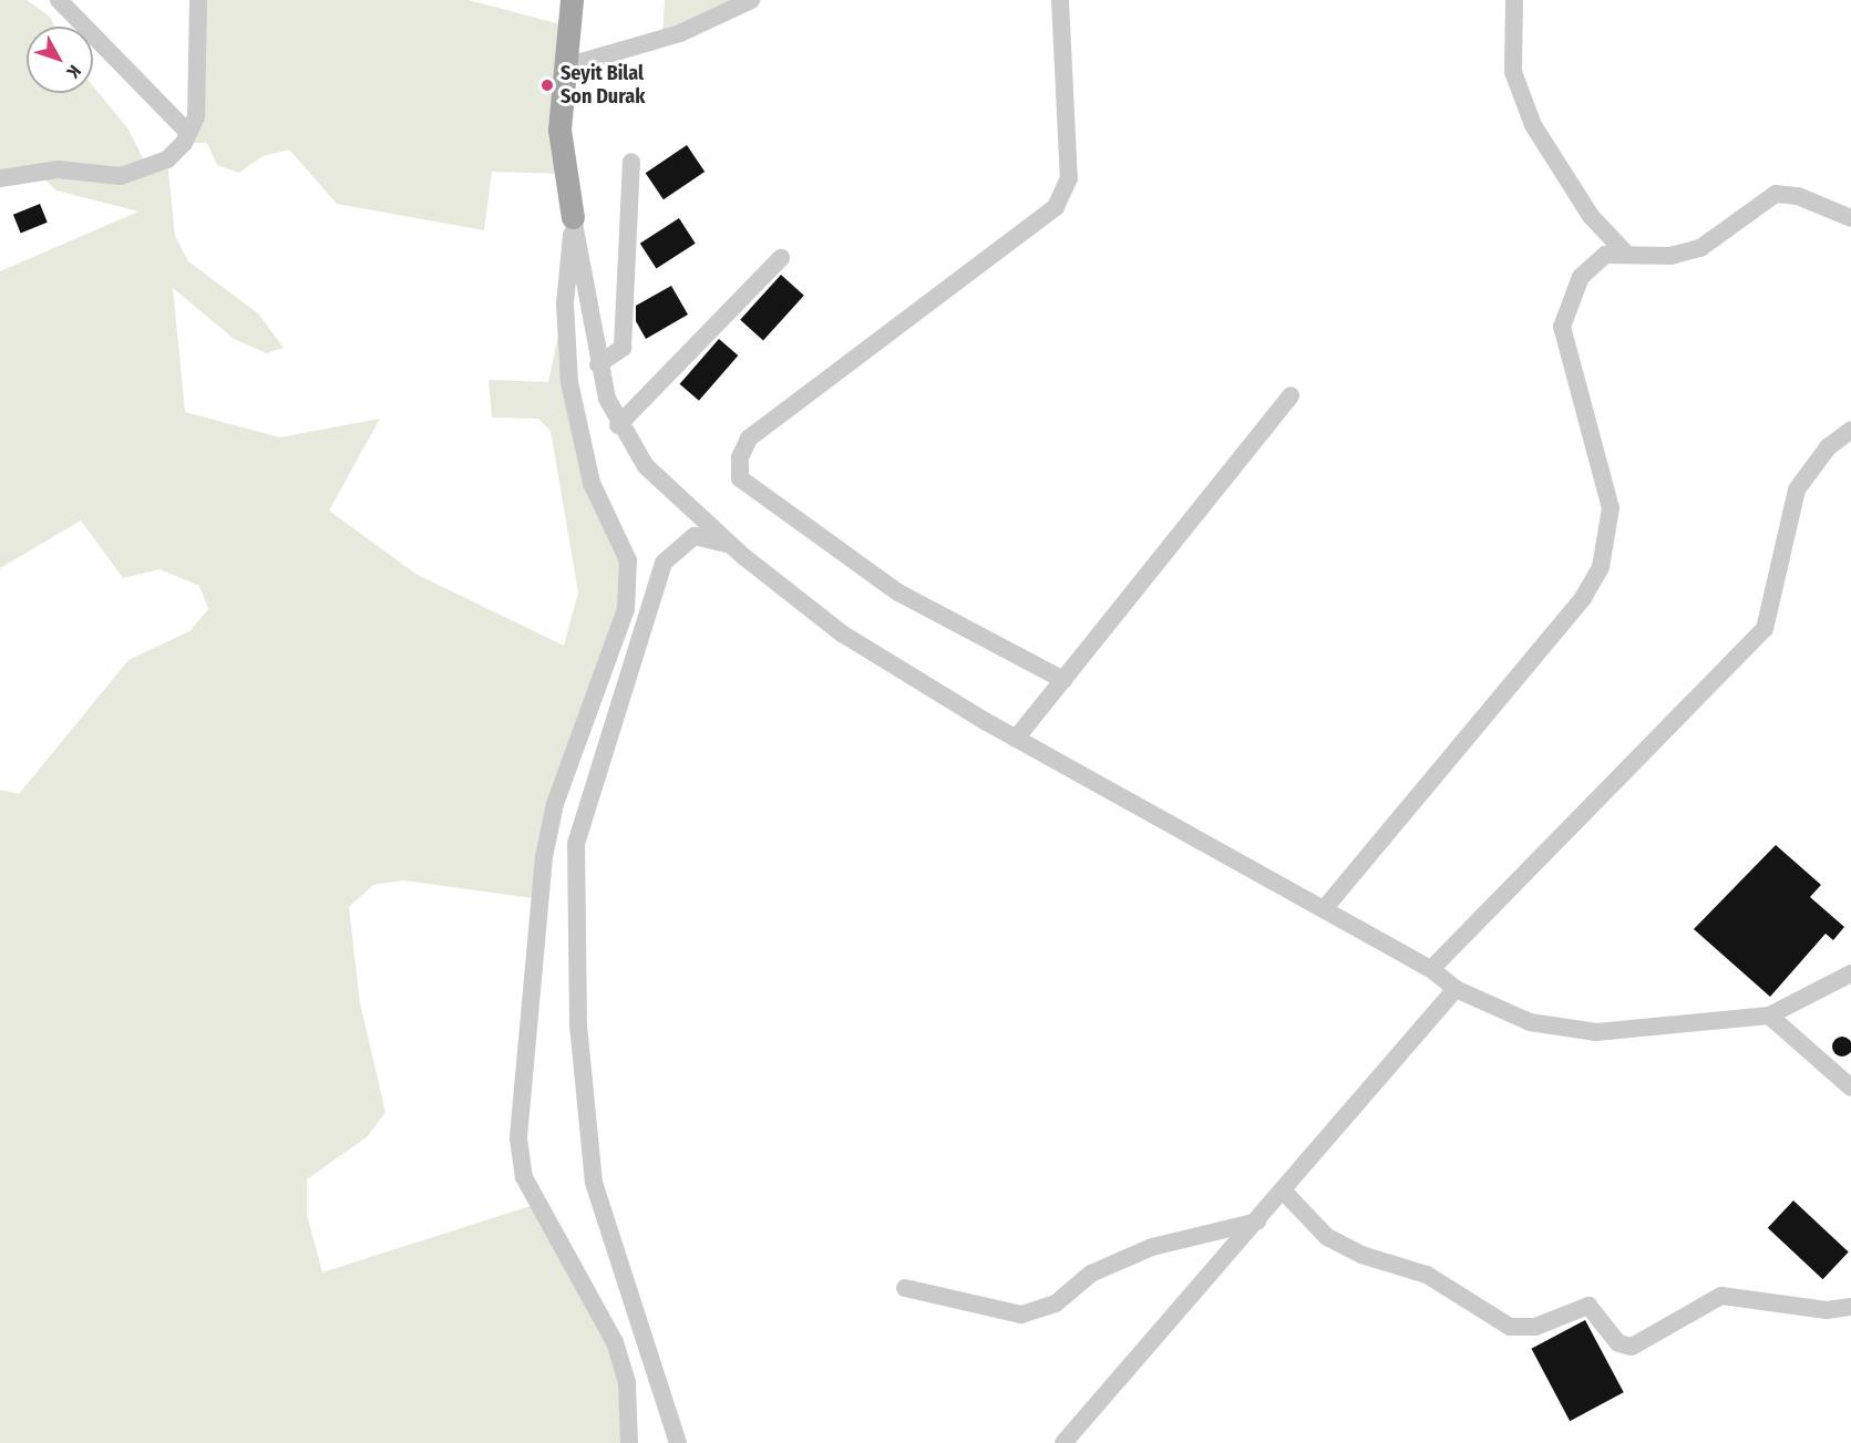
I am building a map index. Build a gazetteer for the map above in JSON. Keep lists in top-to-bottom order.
{
  "places": ["Seyit Bilal Son Durak"],
  "north": "bottom right"
}
